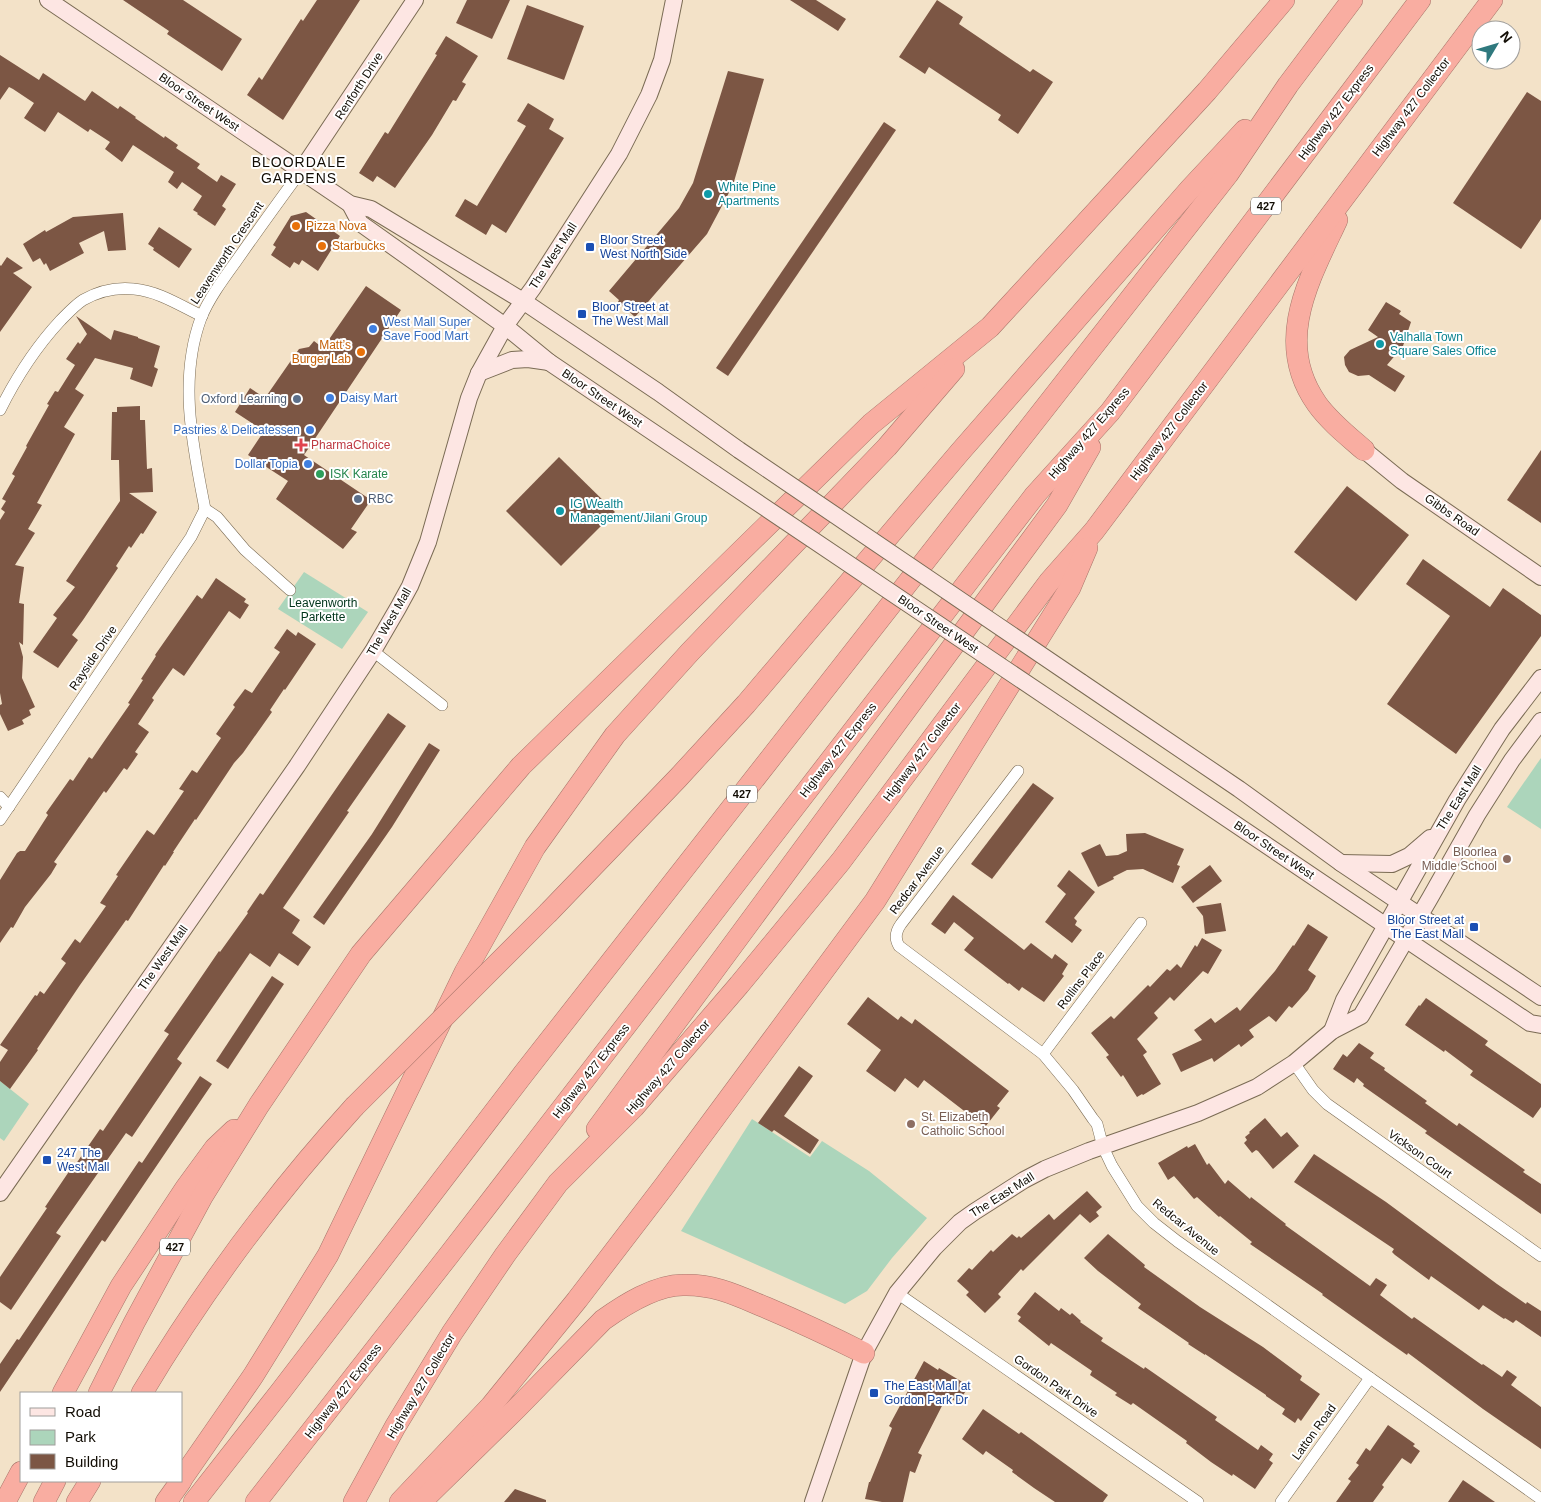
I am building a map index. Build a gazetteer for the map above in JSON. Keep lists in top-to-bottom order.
{
  "streets": {
    "highway": ["Highway 427 Collector", "Highway 427 Express", "427"],
    "main road": [
      "Renforth Drive",
      "Bloor Street West",
      "The West Mall",
      "Gibbs Road",
      "The East Mall"
    ],
    "street": [
      "Leavenworth Crescent",
      "Rayside Drive",
      "Redcar Avenue",
      "Rollins Place",
      "Vickson Court",
      "Gordon Park Drive",
      "Latton Road"
    ]
  },
  "crossings": [
    ["Renforth Drive", "Bloor Street West"],
    ["Renforth Drive", "Leavenworth Crescent"],
    ["Bloor Street West", "Leavenworth Crescent"],
    ["Bloor Street West", "The West Mall"],
    ["Bloor Street West", "The East Mall"],
    ["Leavenworth Crescent", "Rayside Drive"],
    ["The East Mall", "Redcar Avenue"],
    ["The East Mall", "Vickson Court"],
    ["The East Mall", "Gordon Park Drive"],
    ["Redcar Avenue", "Rollins Place"],
    ["Redcar Avenue", "Latton Road"]
  ],
  "districts": ["BLOORDALE GARDENS"],
  "parks": ["Leavenworth Parkette"],
  "places": {
    "other": [
      "White Pine Apartments",
      "Pizza Nova",
      "Starbucks",
      "West Mall Super Save Food Mart",
      "Valhalla Town Square Sales Office",
      "Matt’s Burger Lab",
      "Daisy Mart",
      "Oxford Learning",
      "Pastries & Delicatessen",
      "Dollar Topia",
      "ISK Karate",
      "RBC",
      "IG Wealth Management/Jilani Group",
      "Bloorlea Middle School",
      "St. Elizabeth Catholic School"
    ],
    "transit": [
      "Bloor Street West North Side",
      "Bloor Street at The West Mall",
      "Bloor Street at The East Mall",
      "247 The West Mall",
      "The East Mall at Gordon Park Dr"
    ],
    "health": ["PharmaChoice"]
  },
  "legend": ["Road", "Park", "Building"],
  "north": "top right"
}
